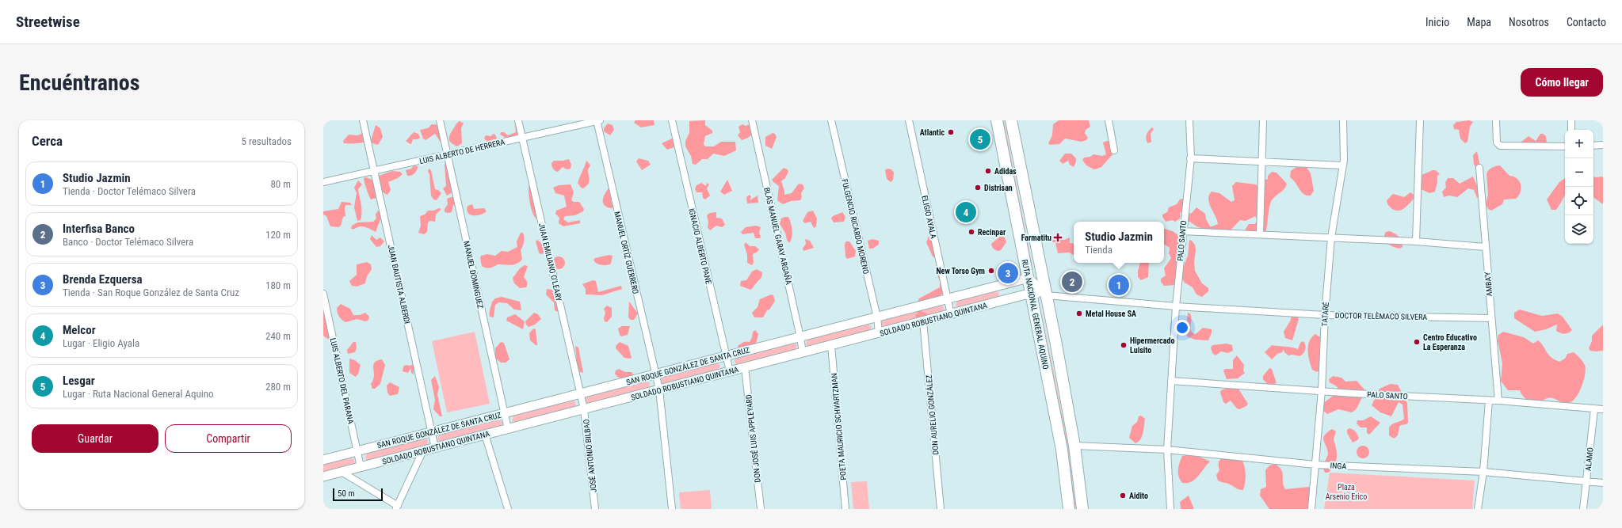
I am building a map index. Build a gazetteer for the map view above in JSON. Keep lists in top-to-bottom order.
{
  "streets": {
    "highway": ["RUTA NACIONAL GENERAL AQUINO"],
    "street": [
      "LUIS ALBERTO DE HERRERA",
      "ELIGIO AYALA",
      "FULGENCIO RICARDO MORENO",
      "BLAS MANUEL GARAY ARGAÑA",
      "PALO SANTO",
      "IGNACIO ALBERTO PANE",
      "MANUEL ORTÍZ GUERRERO",
      "JUAN EMILIANO O'LEARY",
      "MANUEL DOMINGUEZ",
      "JUAN BAUTISTA ALBERDI",
      "AMBA'Y",
      "TATARÉ",
      "DOCTOR TELÈMACO SILVERA",
      "SOLDADO ROBUSTIANO QUINTANA",
      "SAN ROQUE GONZÁLEZ DE SANTA CRUZ",
      "LUIS ALBERTO DEL PARANA",
      "DON AURELIO GONZÁLEZ",
      "POETA MAURICIO SCHVARTZMAN",
      "DON JOSÉ LUIS APPLEYARD",
      "JOSÉ ANTONIO BILBAO",
      "ALAMO",
      "INGA"
    ]
  },
  "crossings": [
    ["LUIS ALBERTO DE HERRERA", "MANUEL ORTÍZ GUERRERO"],
    ["LUIS ALBERTO DE HERRERA", "JUAN EMILIANO O'LEARY"],
    ["LUIS ALBERTO DE HERRERA", "MANUEL DOMINGUEZ"],
    ["LUIS ALBERTO DE HERRERA", "JUAN BAUTISTA ALBERDI"],
    ["ELIGIO AYALA", "SOLDADO ROBUSTIANO QUINTANA"],
    ["ELIGIO AYALA", "SAN ROQUE GONZÁLEZ DE SANTA CRUZ"],
    ["FULGENCIO RICARDO MORENO", "SOLDADO ROBUSTIANO QUINTANA"],
    ["FULGENCIO RICARDO MORENO", "SAN ROQUE GONZÁLEZ DE SANTA CRUZ"],
    ["BLAS MANUEL GARAY ARGAÑA", "SOLDADO ROBUSTIANO QUINTANA"],
    ["BLAS MANUEL GARAY ARGAÑA", "SAN ROQUE GONZÁLEZ DE SANTA CRUZ"],
    ["PALO SANTO", "AMBA'Y"],
    ["PALO SANTO", "TATARÉ"],
    ["PALO SANTO", "DOCTOR TELÈMACO SILVERA"],
    ["PALO SANTO", "ALAMO"],
    ["PALO SANTO", "INGA"],
    ["IGNACIO ALBERTO PANE", "SOLDADO ROBUSTIANO QUINTANA"],
    ["IGNACIO ALBERTO PANE", "SAN ROQUE GONZÁLEZ DE SANTA CRUZ"],
    ["MANUEL ORTÍZ GUERRERO", "SOLDADO ROBUSTIANO QUINTANA"],
    ["MANUEL ORTÍZ GUERRERO", "SAN ROQUE GONZÁLEZ DE SANTA CRUZ"],
    ["JUAN EMILIANO O'LEARY", "SOLDADO ROBUSTIANO QUINTANA"],
    ["JUAN EMILIANO O'LEARY", "SAN ROQUE GONZÁLEZ DE SANTA CRUZ"],
    ["JUAN EMILIANO O'LEARY", "JOSÉ ANTONIO BILBAO"],
    ["MANUEL DOMINGUEZ", "SOLDADO ROBUSTIANO QUINTANA"],
    ["MANUEL DOMINGUEZ", "SAN ROQUE GONZÁLEZ DE SANTA CRUZ"],
    ["JUAN BAUTISTA ALBERDI", "SOLDADO ROBUSTIANO QUINTANA"],
    ["JUAN BAUTISTA ALBERDI", "SAN ROQUE GONZÁLEZ DE SANTA CRUZ"],
    ["AMBA'Y", "DOCTOR TELÈMACO SILVERA"],
    ["RUTA NACIONAL GENERAL AQUINO", "DOCTOR TELÈMACO SILVERA"],
    ["RUTA NACIONAL GENERAL AQUINO", "SOLDADO ROBUSTIANO QUINTANA"],
    ["RUTA NACIONAL GENERAL AQUINO", "SAN ROQUE GONZÁLEZ DE SANTA CRUZ"],
    ["RUTA NACIONAL GENERAL AQUINO", "INGA"],
    ["TATARÉ", "DOCTOR TELÈMACO SILVERA"],
    ["TATARÉ", "INGA"],
    ["DOCTOR TELÈMACO SILVERA", "SOLDADO ROBUSTIANO QUINTANA"],
    ["SOLDADO ROBUSTIANO QUINTANA", "LUIS ALBERTO DEL PARANA"],
    ["SOLDADO ROBUSTIANO QUINTANA", "DON AURELIO GONZÁLEZ"],
    ["SOLDADO ROBUSTIANO QUINTANA", "POETA MAURICIO SCHVARTZMAN"],
    ["SOLDADO ROBUSTIANO QUINTANA", "DON JOSÉ LUIS APPLEYARD"],
    ["SOLDADO ROBUSTIANO QUINTANA", "JOSÉ ANTONIO BILBAO"],
    ["SAN ROQUE GONZÁLEZ DE SANTA CRUZ", "LUIS ALBERTO DEL PARANA"],
    ["ALAMO", "INGA"]
  ],
  "parks": ["Plaza Arsenio Erico"],
  "places": {
    "other": [
      "Atlantic",
      "Adidas",
      "Distrisan",
      "Recinpar",
      "New Torso Gym",
      "Metal House SA",
      "Centro Educativo La Esperanza",
      "Hipermercado Luisito",
      "Aidito"
    ],
    "health": ["Farmatitu"]
  },
  "scale_bar": "50 m",
  "page": {
    "header": "Streetwise",
    "nav": [
      "Inicio",
      "Mapa",
      "Nosotros",
      "Contacto"
    ],
    "buttons": [
      "Cómo llegar",
      ["Guardar", "Compartir"]
    ],
    "title": "Encuéntranos",
    "heading": ["Cerca", "5 resultados"],
    "pins": [
      "5",
      "4",
      "3",
      "2",
      "1"
    ],
    "map_buttons": ["+", "−"],
    "list": [
      {
        "mark": "1",
        "name": "Studio Jazmin",
        "note": "Tienda · Doctor Telémaco Silvera",
        "value": "80 m"
      },
      {
        "mark": "2",
        "name": "Interfisa Banco",
        "note": "Banco · Doctor Telémaco Silvera",
        "value": "120 m"
      },
      {
        "mark": "3",
        "name": "Brenda Ezquersa",
        "note": "Tienda · San Roque González de Santa Cruz",
        "value": "180 m"
      },
      {
        "mark": "4",
        "name": "Melcor",
        "note": "Lugar · Eligio Ayala",
        "value": "240 m"
      },
      {
        "mark": "5",
        "name": "Lesgar",
        "note": "Lugar · Ruta Nacional General Aquino",
        "value": "280 m"
      }
    ],
    "popup": ["Studio Jazmin", "Tienda"],
    "scale": "50 m"
  }
}
